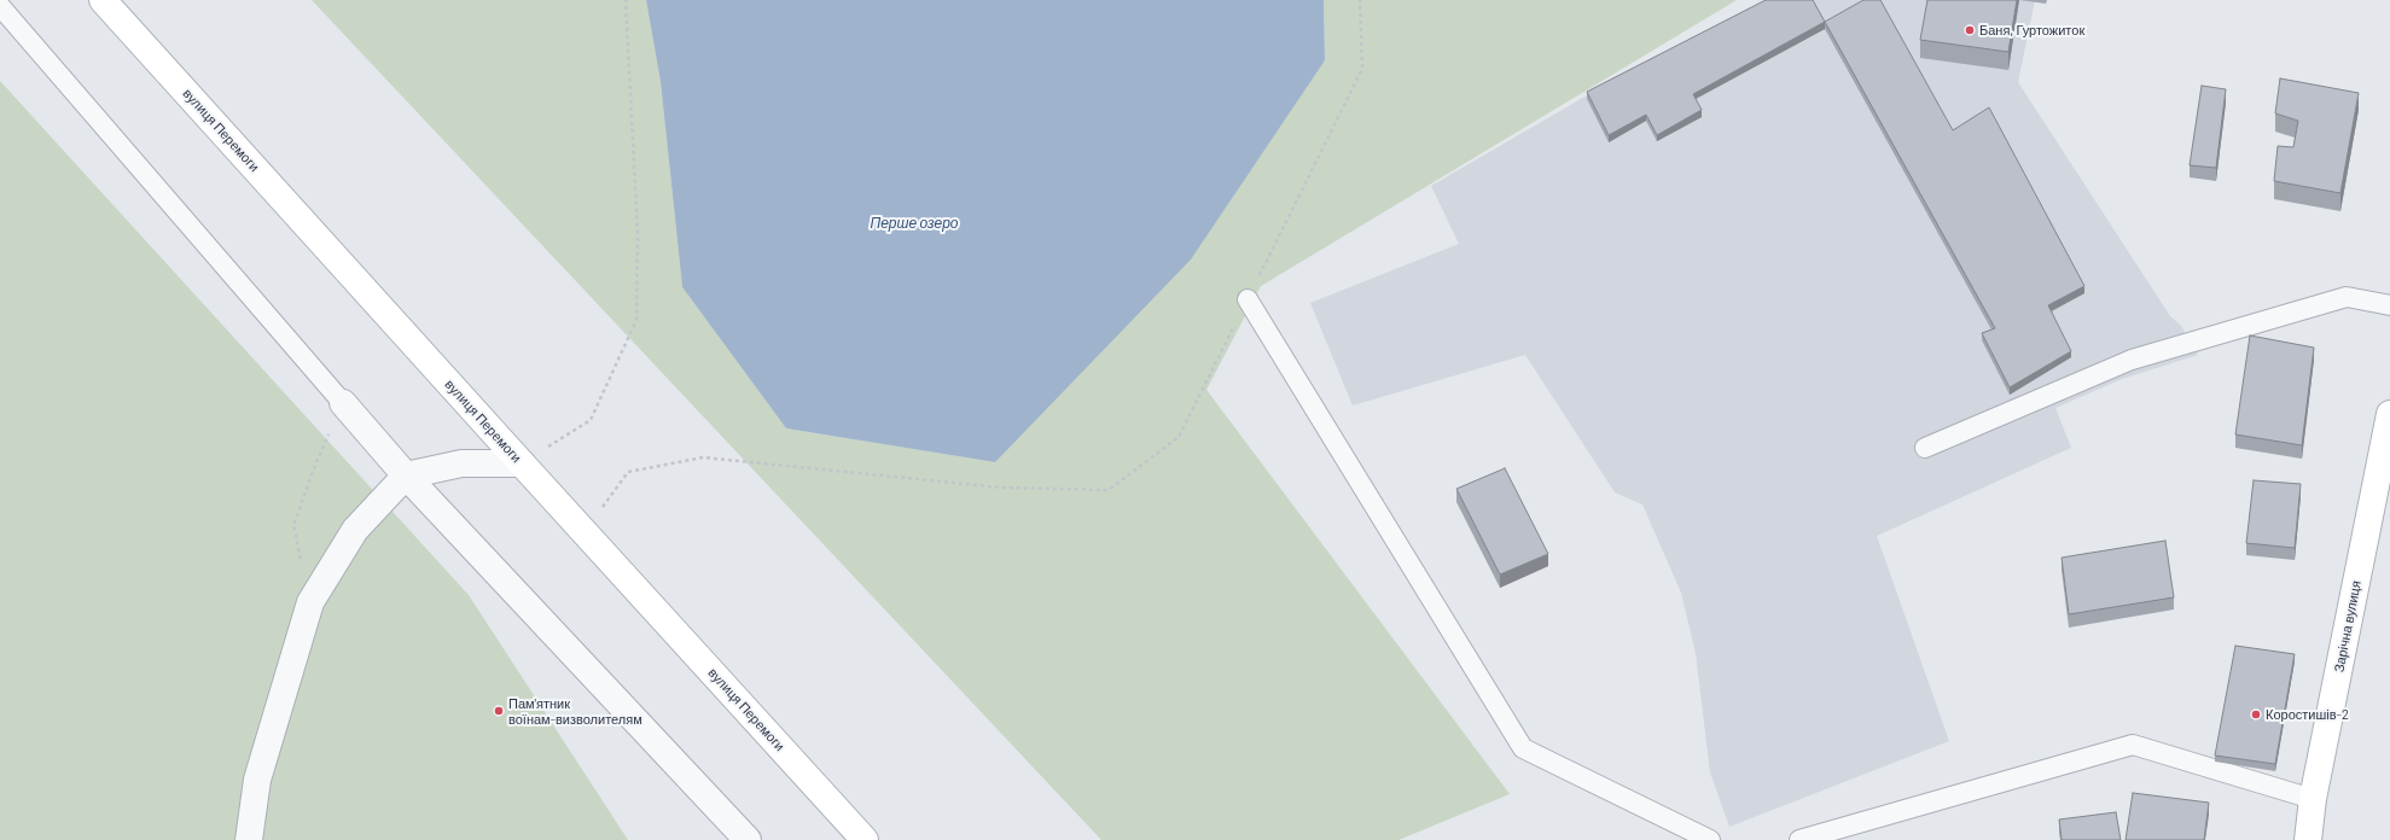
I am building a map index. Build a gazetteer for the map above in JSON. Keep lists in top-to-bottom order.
{
  "streets": {
    "main road": ["вулиця Перемоги", "Зарічна вулиця"]
  },
  "water": ["Перше озеро"],
  "places": ["Баня, Гуртожиток", "Пам'ятник воїнам-визволителям", "Коростишів-2"]
}
